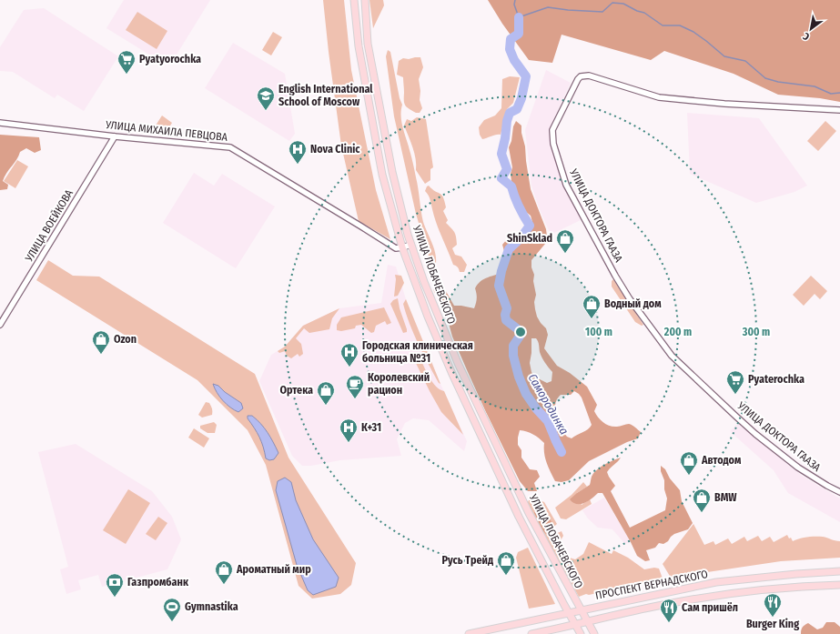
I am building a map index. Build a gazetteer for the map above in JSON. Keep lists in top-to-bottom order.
{
  "streets": {
    "main road": ["УЛИЦА ЛОБАЧЕВСКОГО", "ПРОСПЕКТ ВЕРНАДСКОГО"],
    "street": ["УЛИЦА МИХАИЛА ПЕВЦОВА", "УЛИЦА ДОКТОРА ГААЗА", "УЛИЦА ВОЕЙКОВА"]
  },
  "crossings": [
    ["УЛИЦА МИХАИЛА ПЕВЦОВА", "УЛИЦА ВОЕЙКОВА"],
    ["УЛИЦА МИХАИЛА ПЕВЦОВА", "УЛИЦА ЛОБАЧЕВСКОГО"],
    ["УЛИЦА ЛОБАЧЕВСКОГО", "ПРОСПЕКТ ВЕРНАДСКОГО"]
  ],
  "water": ["Самородинка"],
  "places": {
    "supermarket": ["Pyatyorochka", "Pyaterochka"],
    "school or university": ["English International School of Moscow"],
    "hospital": ["Nova Clinic", "Городская клиническая больница №31", "К+31"],
    "shop": [
      "ShinSklad",
      "Водный дом",
      "Ozon",
      "Ортека",
      "Автодом",
      "BMW",
      "Русь Трейд",
      "Ароматный мир"
    ],
    "cafe": ["Королевский рацион"],
    "bank": ["Газпромбанк"],
    "restaurant": ["Burger King", "Сам пришёл"],
    "sports": ["Gymnastika"]
  },
  "north": "bottom left",
  "rings": ["100 m", "200 m", "300 m"]
}
